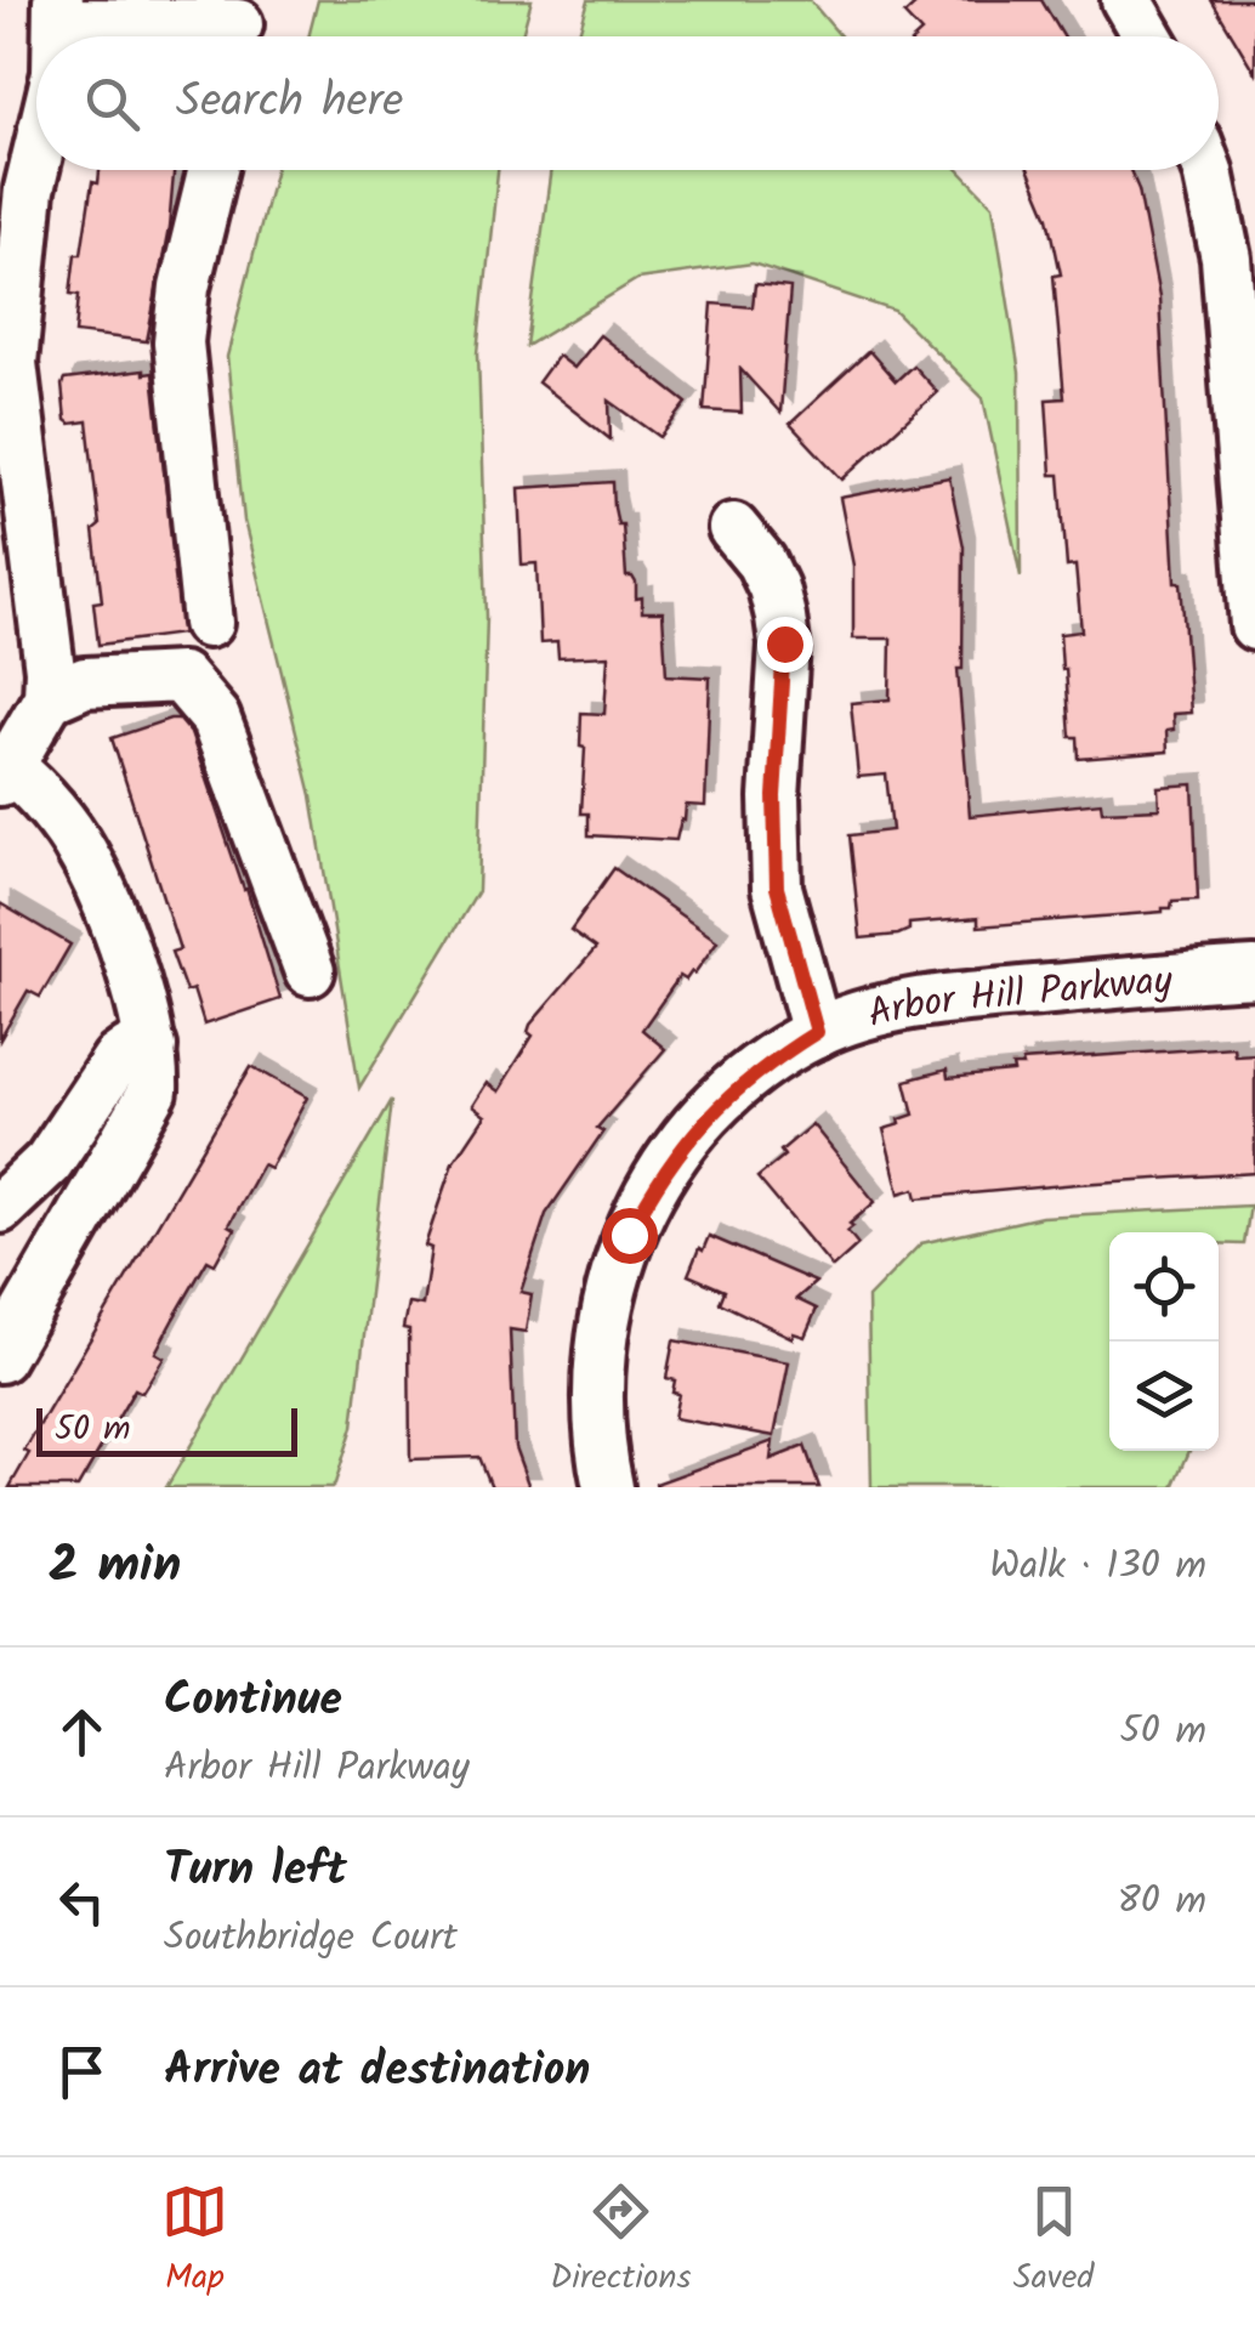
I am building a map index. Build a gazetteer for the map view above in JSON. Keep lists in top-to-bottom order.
{
  "streets": {
    "street": ["Arbor Hill Parkway"]
  },
  "scale_bar": "50 m",
  "page": {
    "search": "Search here",
    "scale": "50 m",
    "heading": ["2 min", "Walk · 130 m"],
    "list": [
      ["Continue", "Arbor Hill Parkway", "50 m"],
      ["Turn left", "Southbridge Court", "80 m"],
      "Arrive at destination"
    ],
    "nav": ["Map", "Directions", "Saved"]
  }
}
